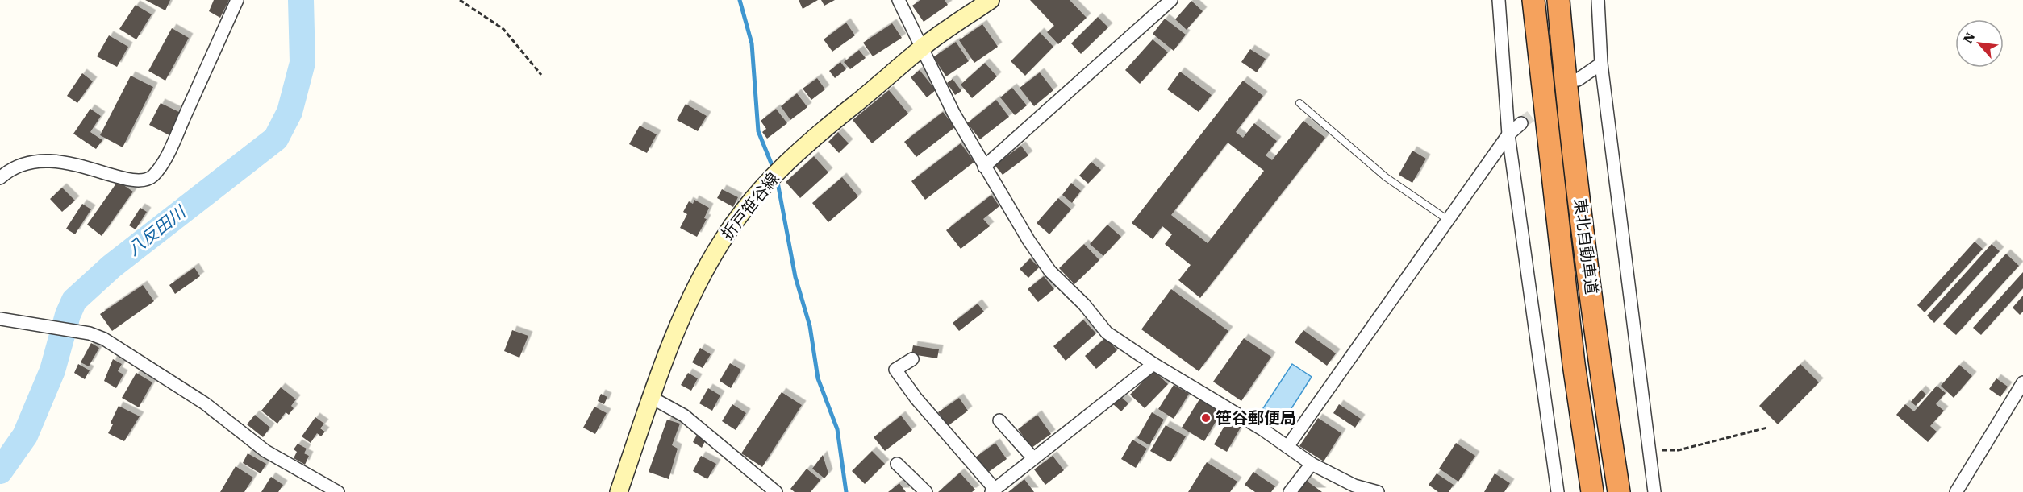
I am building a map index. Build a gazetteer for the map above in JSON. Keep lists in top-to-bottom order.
{
  "streets": {
    "highway": ["東北自動車道"],
    "main road": ["折戸笹谷線"]
  },
  "water": ["八反田川"],
  "places": ["笹谷郵便局"],
  "north": "top left"
}
